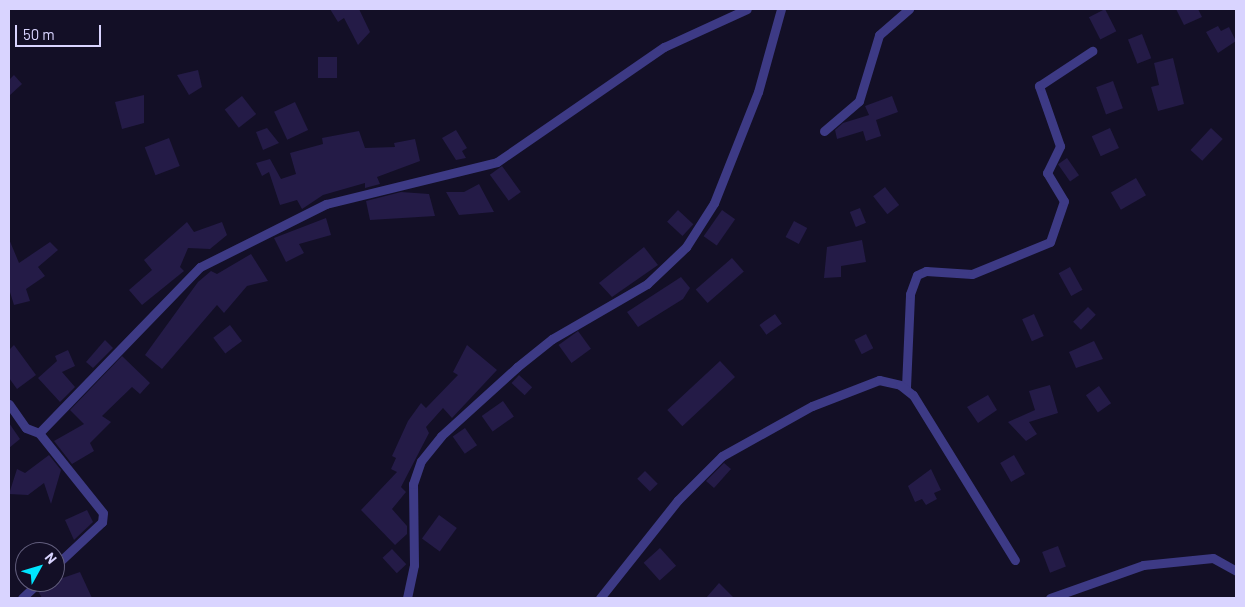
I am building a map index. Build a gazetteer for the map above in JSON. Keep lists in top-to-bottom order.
{
  "scale_bar": "50 m",
  "north": "top right"
}
